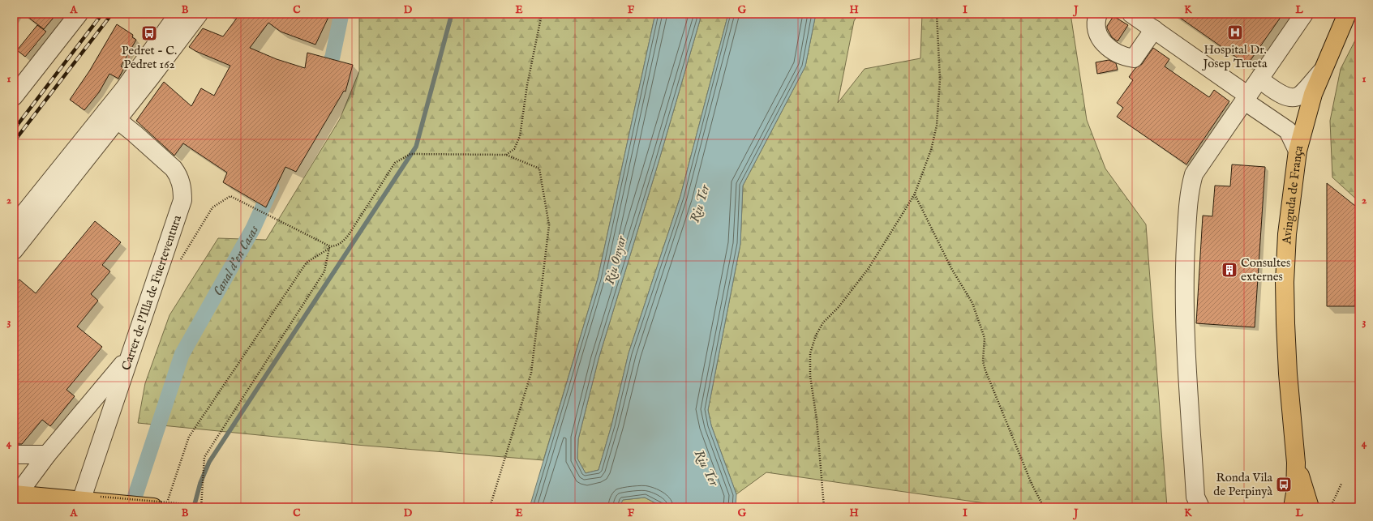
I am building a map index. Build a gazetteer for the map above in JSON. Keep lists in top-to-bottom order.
{
  "streets": {
    "main road": ["Avinguda de França"],
    "street": ["Carrer de l'Illa de Fuerteventura"]
  },
  "water": ["Riu Ter", "Canal d'en Casas", "Riu Onyar"],
  "places": {
    "hospital": ["Hospital Dr. Josep Trueta"],
    "bus stop": ["Pedret - C. Pedret 162", "Ronda Vila de Perpinyà"],
    "building": ["Consultes externes"]
  },
  "grid": {
    "columns": [
      "A",
      "B",
      "C",
      "D",
      "E",
      "F",
      "G",
      "H",
      "I",
      "J",
      "K",
      "L"
    ],
    "rows": [
      "1",
      "2",
      "3",
      "4"
    ]
  }
}
